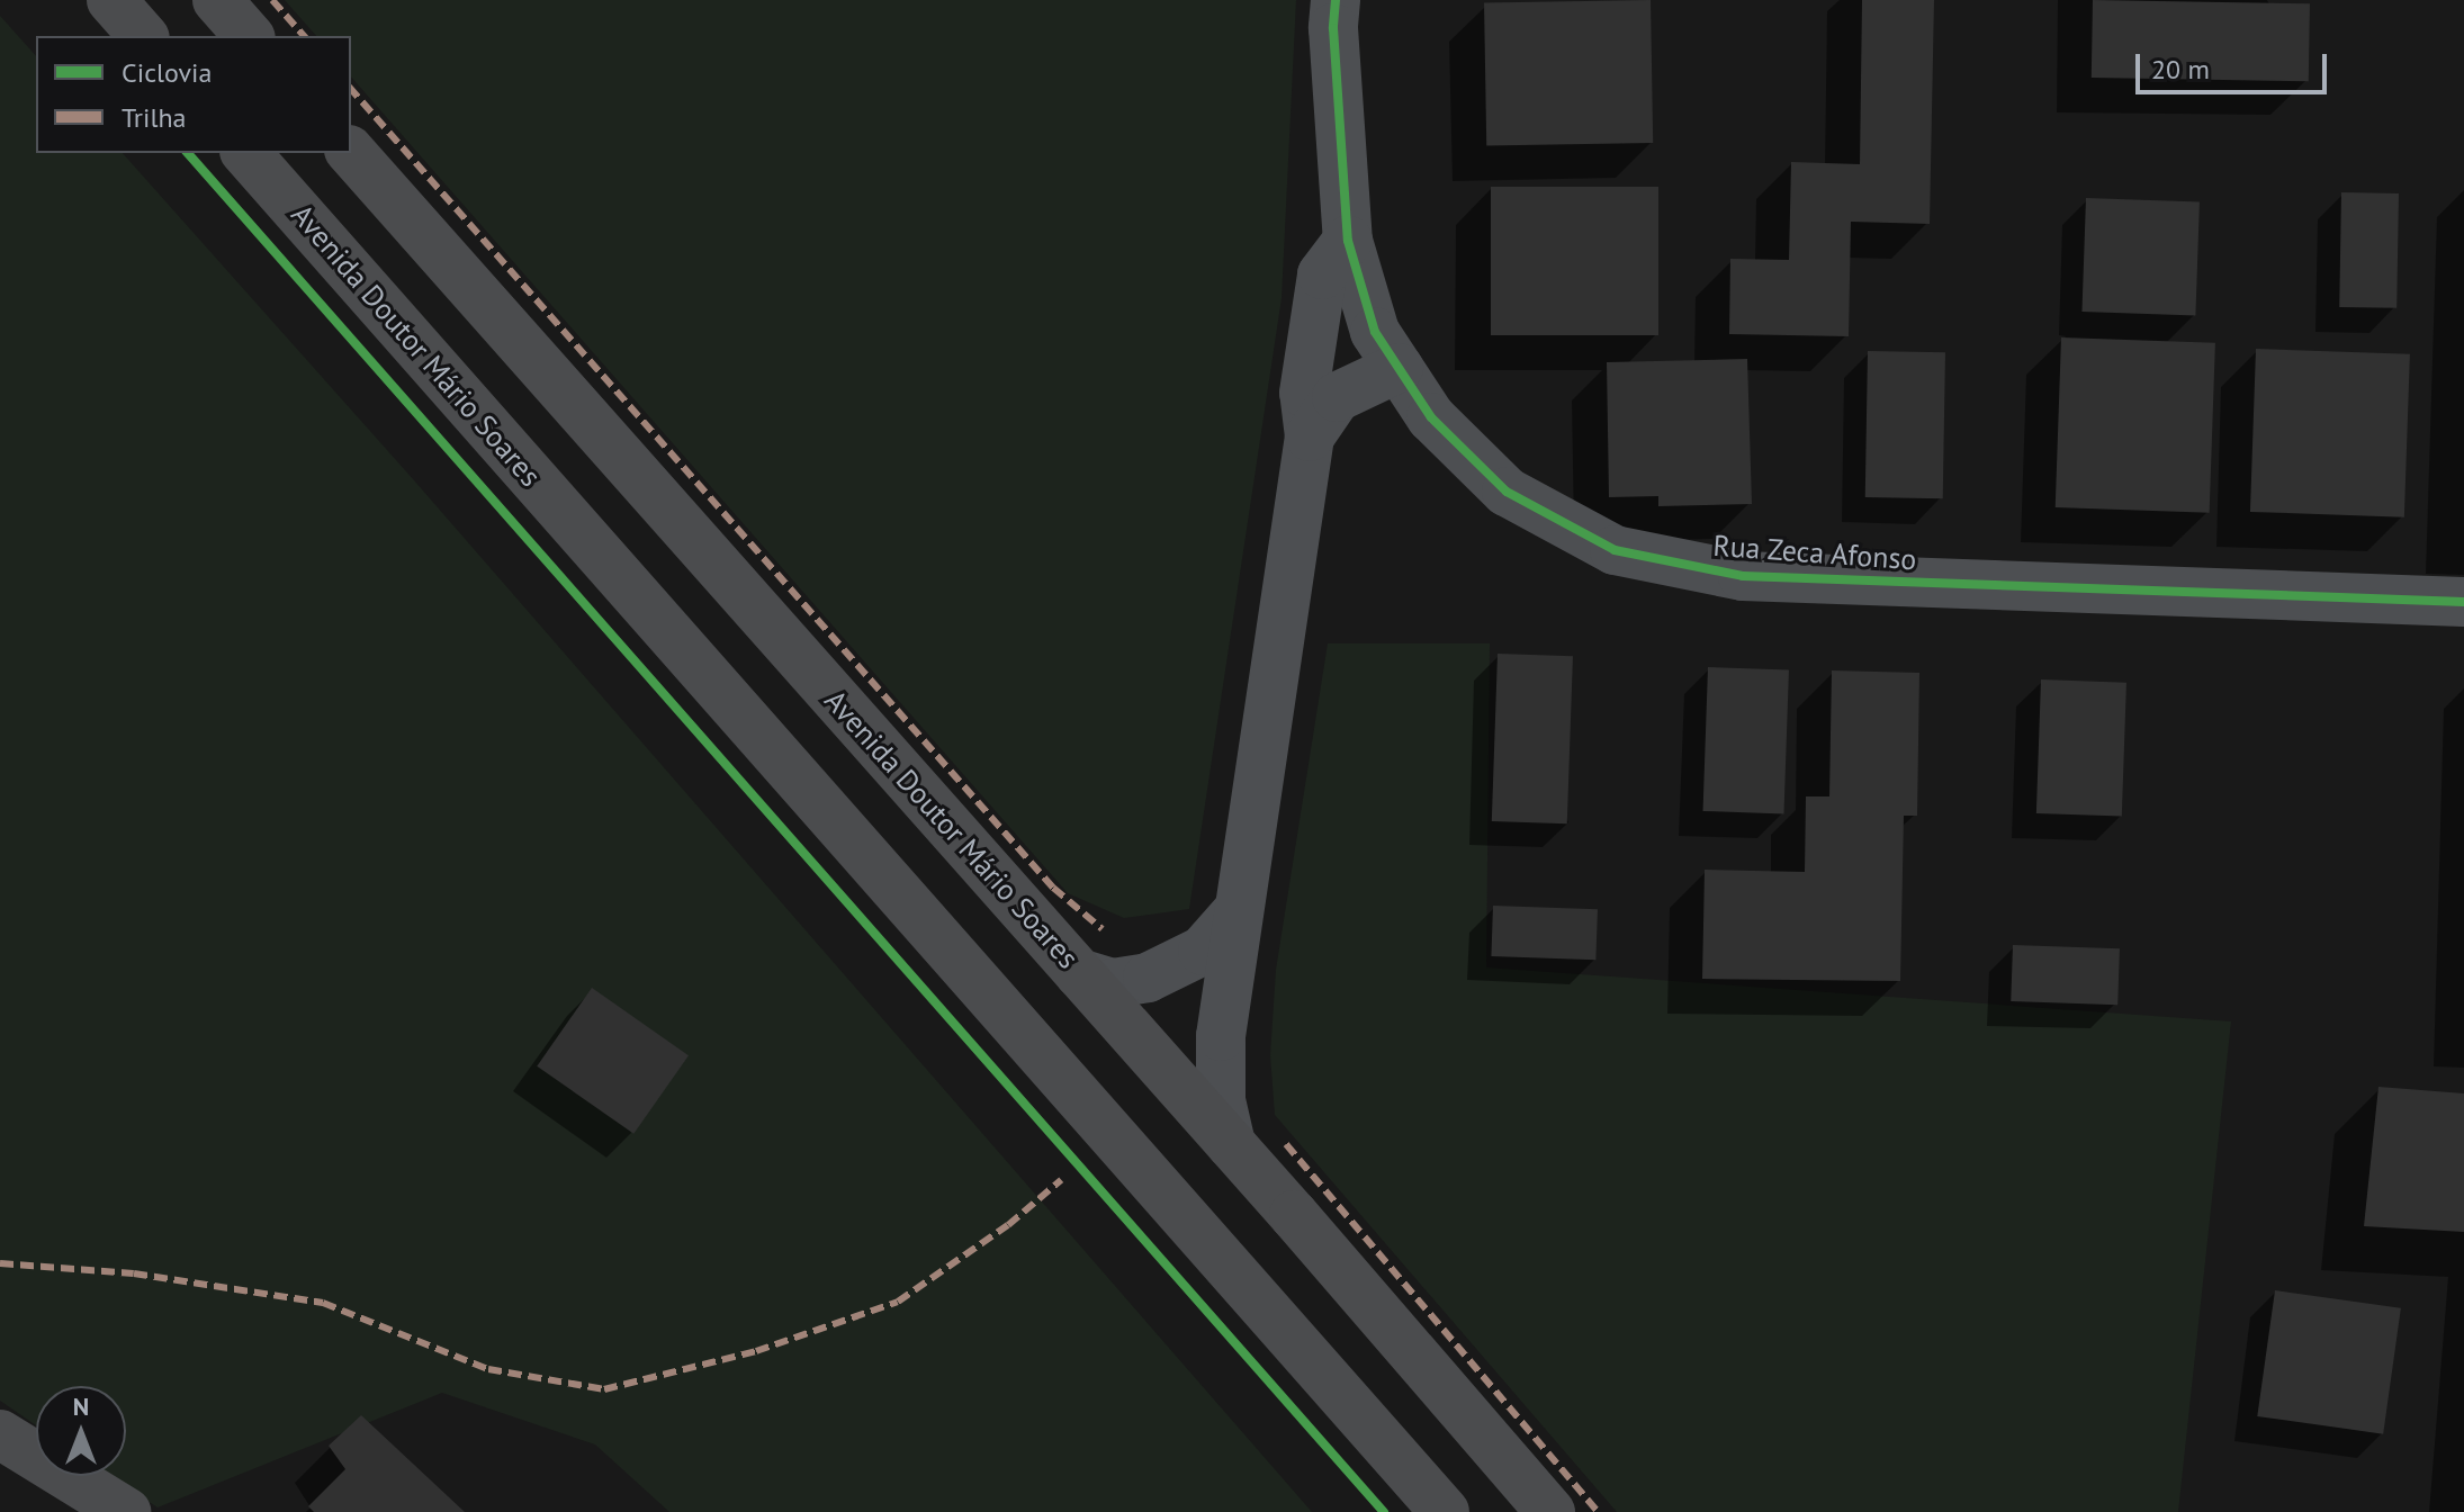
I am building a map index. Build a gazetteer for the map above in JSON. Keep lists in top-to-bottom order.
{
  "streets": {
    "main road": ["Avenida Doutor Mário Soares"],
    "street": ["Rua Zeca Afonso"]
  },
  "legend": ["Ciclovia", "Trilha"],
  "scale_bar": "20 m",
  "north": "top"
}
